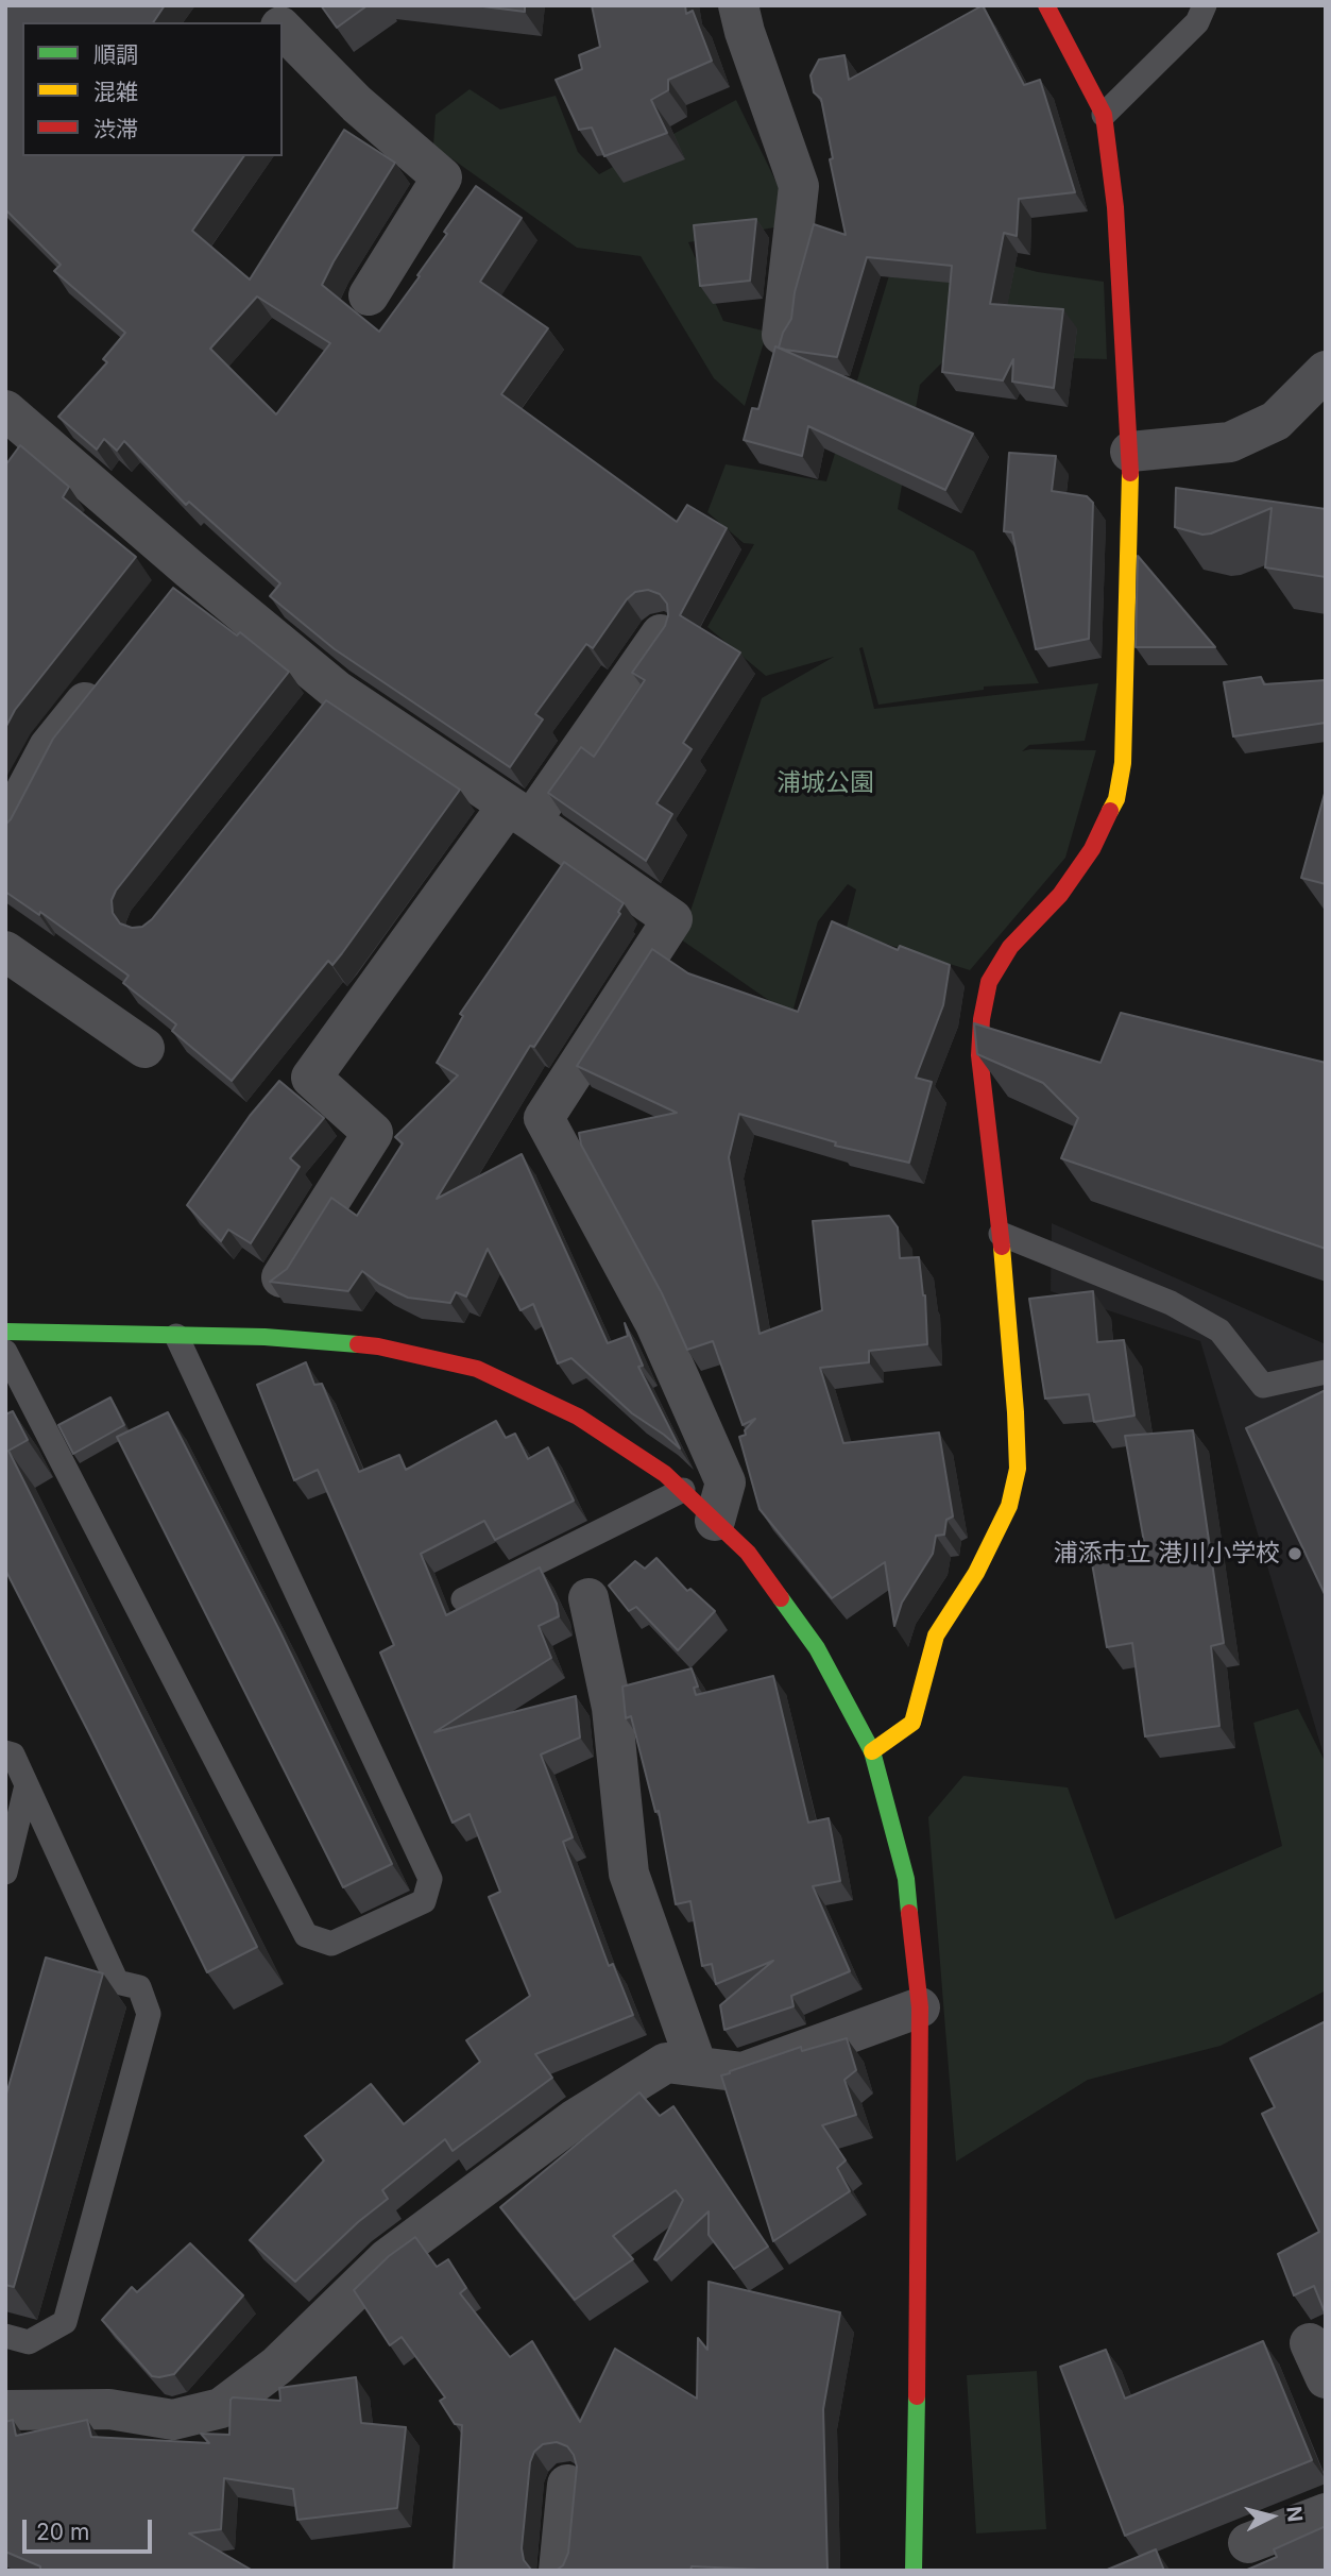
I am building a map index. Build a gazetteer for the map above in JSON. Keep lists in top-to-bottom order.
{
  "parks": ["浦城公園"],
  "places": ["浦添市立 港川小学校"],
  "legend": ["順調", "混雑", "渋滞"],
  "scale_bar": "20 m",
  "north": "right"
}
